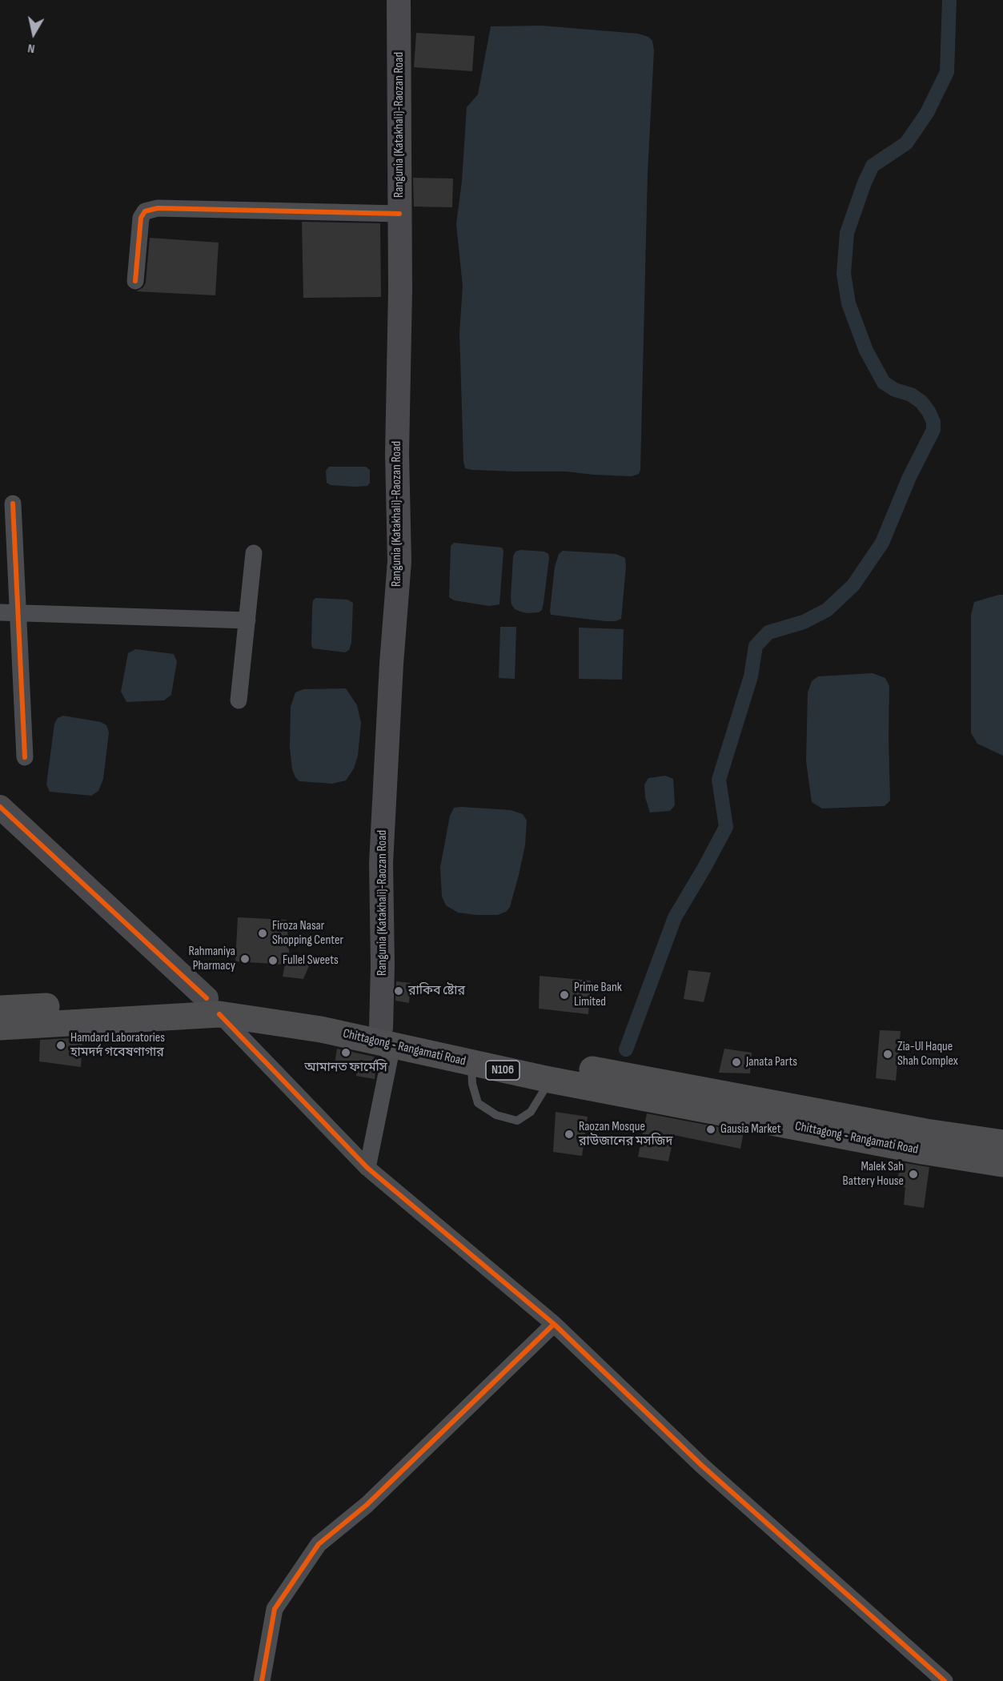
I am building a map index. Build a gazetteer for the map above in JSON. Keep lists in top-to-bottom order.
{
  "streets": {
    "highway": ["Chittagong - Rangamati Road", "N106"],
    "main road": ["Rangunia (Katakhali)-Raozan Road"]
  },
  "crossings": [
    ["Rangunia (Katakhali)-Raozan Road", "Chittagong - Rangamati Road"]
  ],
  "places": [
    "Firoza Nasar Shopping Center",
    "Rahmaniya Pharmacy",
    "Fullel Sweets",
    "রাকিব ষ্টোর",
    "Prime Bank Limited",
    "Hamdard Laboratories হামদর্দ গবেষণাগার",
    "আমানত ফার্মেসি",
    "Zia-Ul Haque Shah Complex",
    "Janata Parts",
    "Gausia Market",
    "Raozan Mosque রাউজানের মসজিদ",
    "Malek Sah Battery House"
  ],
  "north": "bottom"
}
